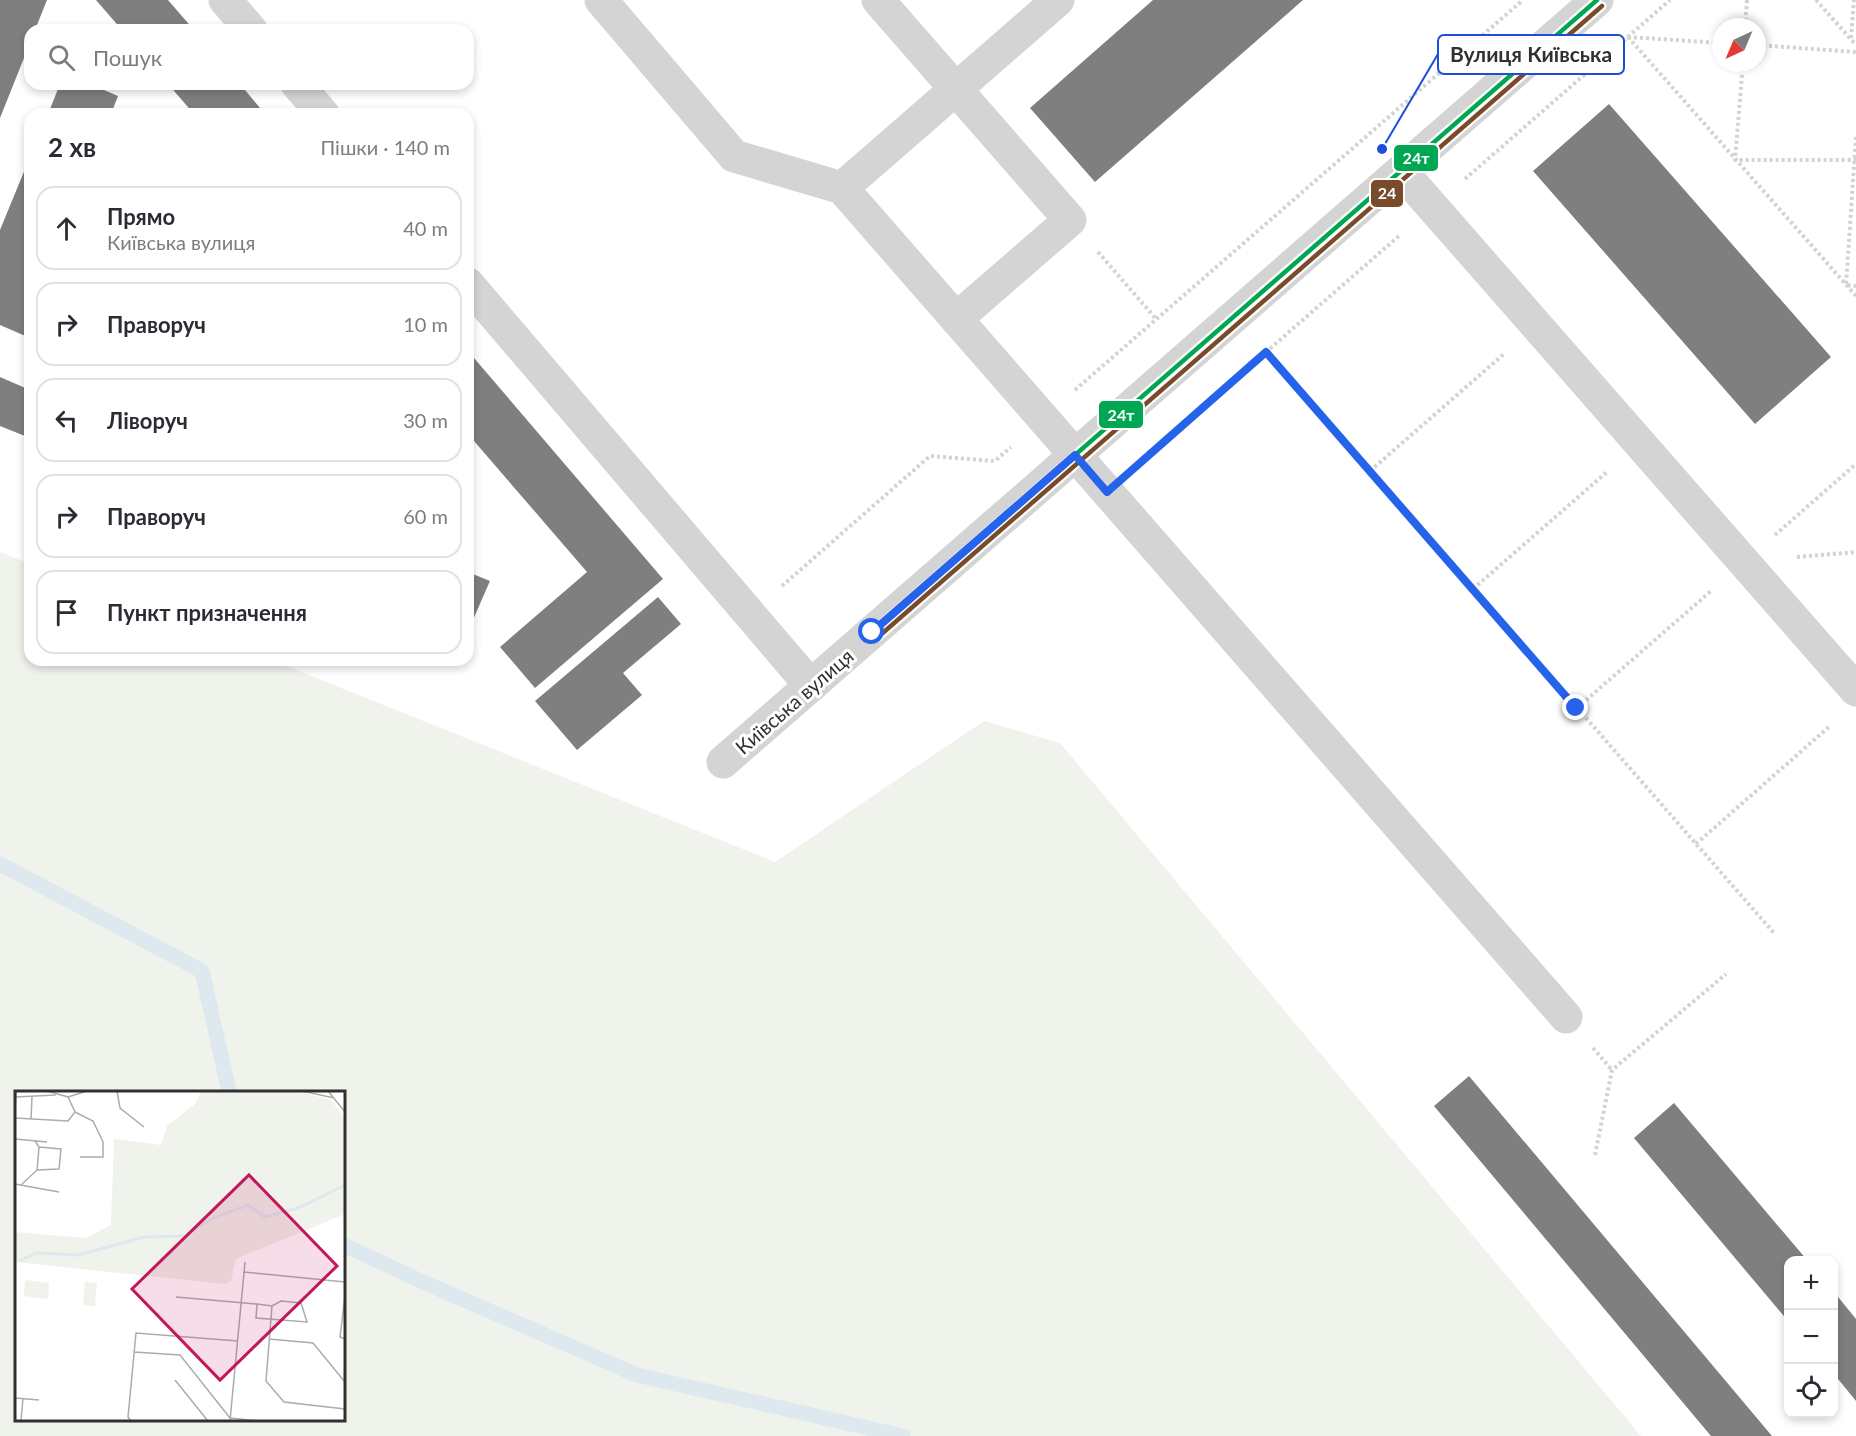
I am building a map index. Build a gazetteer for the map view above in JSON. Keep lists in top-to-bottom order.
{
  "streets": {
    "street": ["Київська вулиця"]
  },
  "places": ["Вулиця Київська"],
  "lines": ["transit line 24т", "transit line 24"],
  "north": "bottom left",
  "page": {
    "search": "Пошук",
    "heading": ["2 хв", "Пішки · 140 m"],
    "list": [
      ["Прямо", "Київська вулиця", "40 m"],
      ["Праворуч", "10 m"],
      ["Ліворуч", "30 m"],
      ["Праворуч", "60 m"],
      "Пункт призначення"
    ],
    "map_buttons": ["+", "−"]
  }
}
